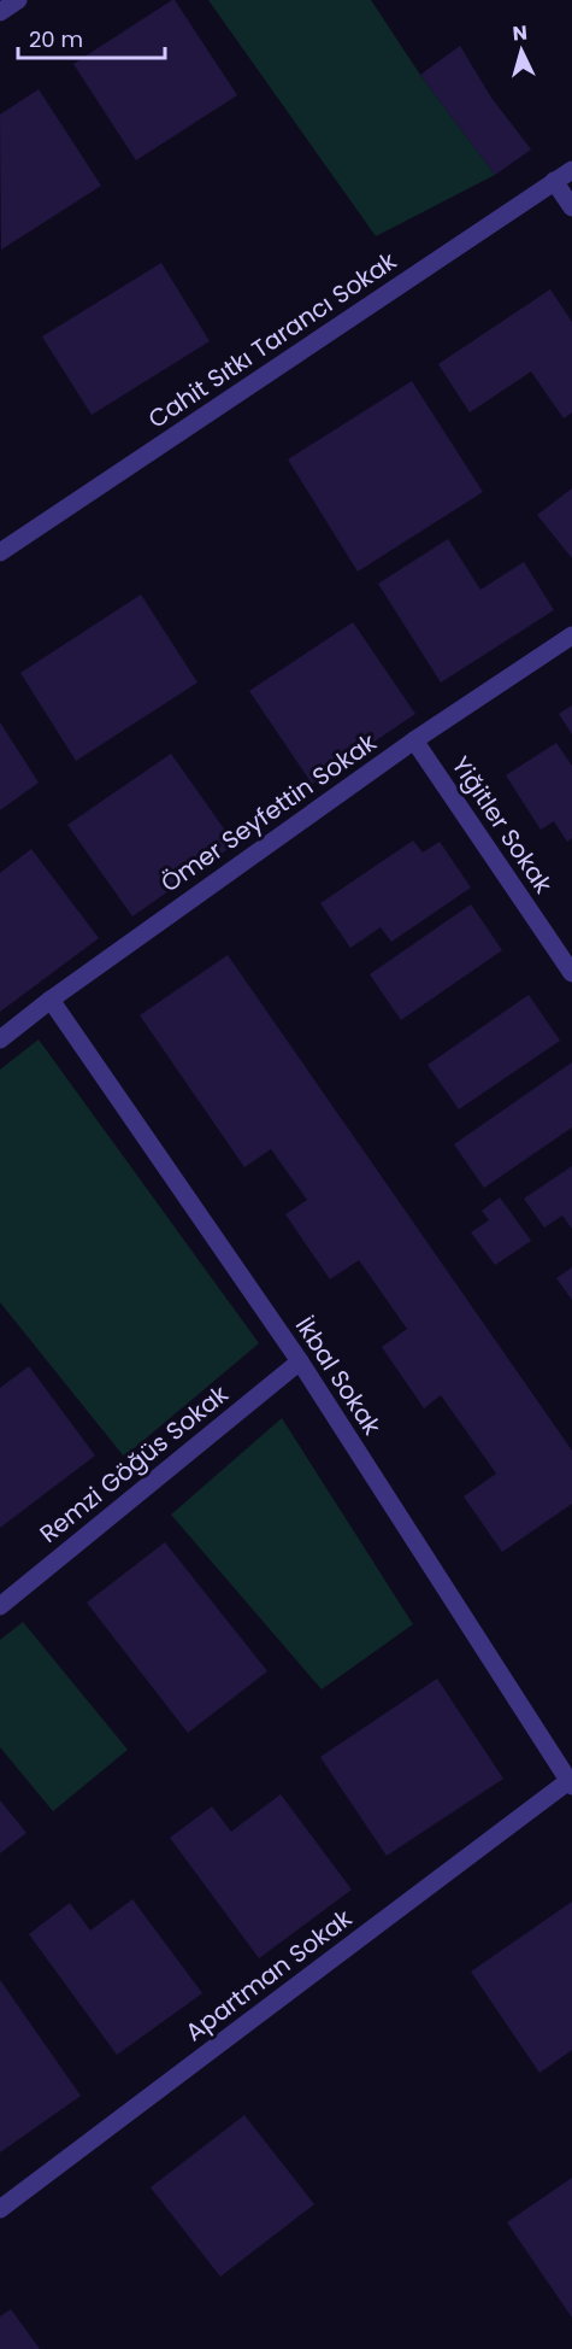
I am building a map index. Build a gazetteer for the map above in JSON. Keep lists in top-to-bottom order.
{
  "streets": {
    "street": [
      "Cahit Sıtkı Tarancı Sokak",
      "Ömer Seyfettin Sokak",
      "Yiğitler Sokak",
      "İkbal Sokak",
      "Remzi Göğüs Sokak",
      "Apartman Sokak"
    ]
  },
  "crossings": [
    ["Ömer Seyfettin Sokak", "Yiğitler Sokak"],
    ["Ömer Seyfettin Sokak", "İkbal Sokak"],
    ["İkbal Sokak", "Remzi Göğüs Sokak"],
    ["İkbal Sokak", "Apartman Sokak"]
  ],
  "scale_bar": "20 m",
  "north": "top"
}
